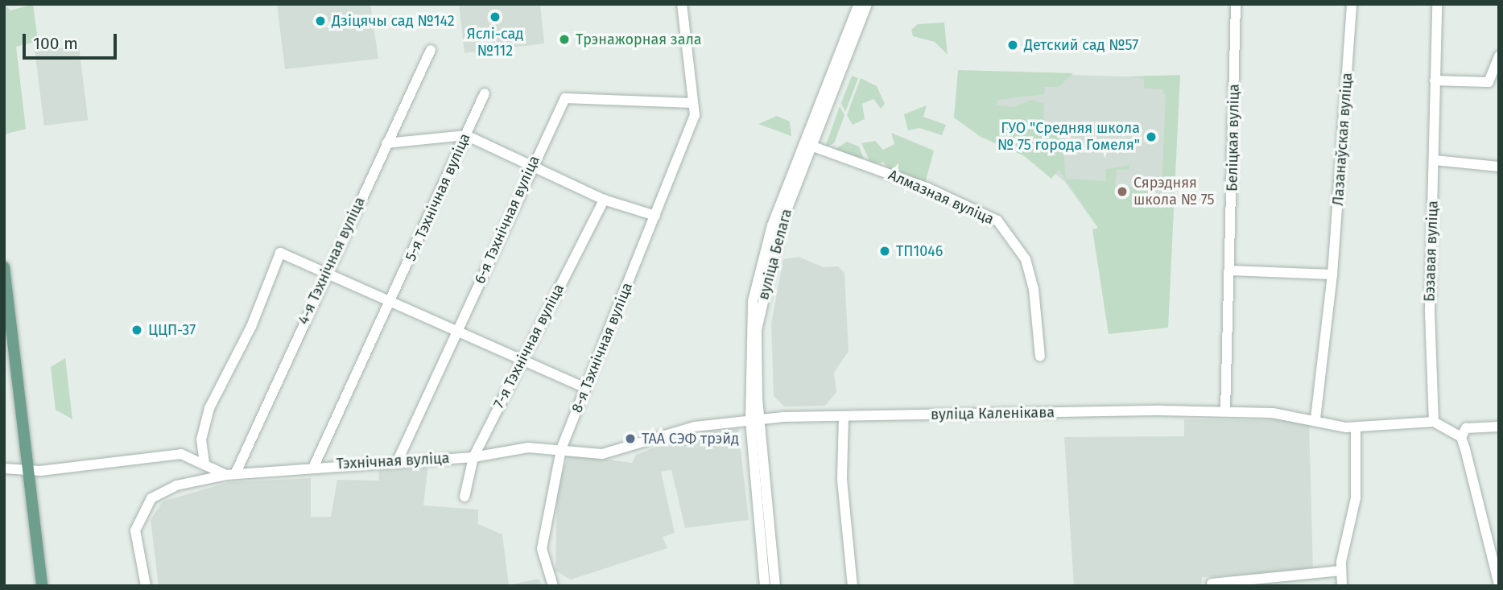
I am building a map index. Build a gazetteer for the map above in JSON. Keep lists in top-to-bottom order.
{
  "streets": {
    "street": [
      "Беліцкая вуліца",
      "Лазанаўская вуліца",
      "5-я Тэхнічная вуліца",
      "Алмазная вуліца",
      "6-я Тэхнічная вуліца",
      "Бэзавая вуліца",
      "вуліца Белага",
      "4-я Тэхнічная вуліца",
      "7-я Тэхнічная вуліца",
      "8-я Тэхнічная вуліца",
      "вуліца Каленікава",
      "Тэхнічная вуліца"
    ]
  },
  "crossings": [
    ["Беліцкая вуліца", "вуліца Каленікава"],
    ["Лазанаўская вуліца", "вуліца Каленікава"],
    ["5-я Тэхнічная вуліца", "Тэхнічная вуліца"],
    ["Алмазная вуліца", "вуліца Белага"],
    ["6-я Тэхнічная вуліца", "8-я Тэхнічная вуліца"],
    ["6-я Тэхнічная вуліца", "Тэхнічная вуліца"],
    ["Бэзавая вуліца", "вуліца Каленікава"],
    ["вуліца Белага", "вуліца Каленікава"],
    ["вуліца Белага", "Тэхнічная вуліца"],
    ["4-я Тэхнічная вуліца", "Тэхнічная вуліца"],
    ["7-я Тэхнічная вуліца", "Тэхнічная вуліца"],
    ["8-я Тэхнічная вуліца", "Тэхнічная вуліца"],
    ["вуліца Каленікава", "Тэхнічная вуліца"]
  ],
  "places": [
    "Яслі-сад №112",
    "Дзіцячы сад №142",
    "Трэнажорная зала",
    "Детский сад №57",
    "ГУО \"Средняя школа № 75 города Гомеля\"",
    "Сярэдняя школа № 75",
    "ТП1046",
    "ЦЦП-37",
    "ТАА СЭФ трэйд"
  ],
  "scale_bar": "100 m"
}
